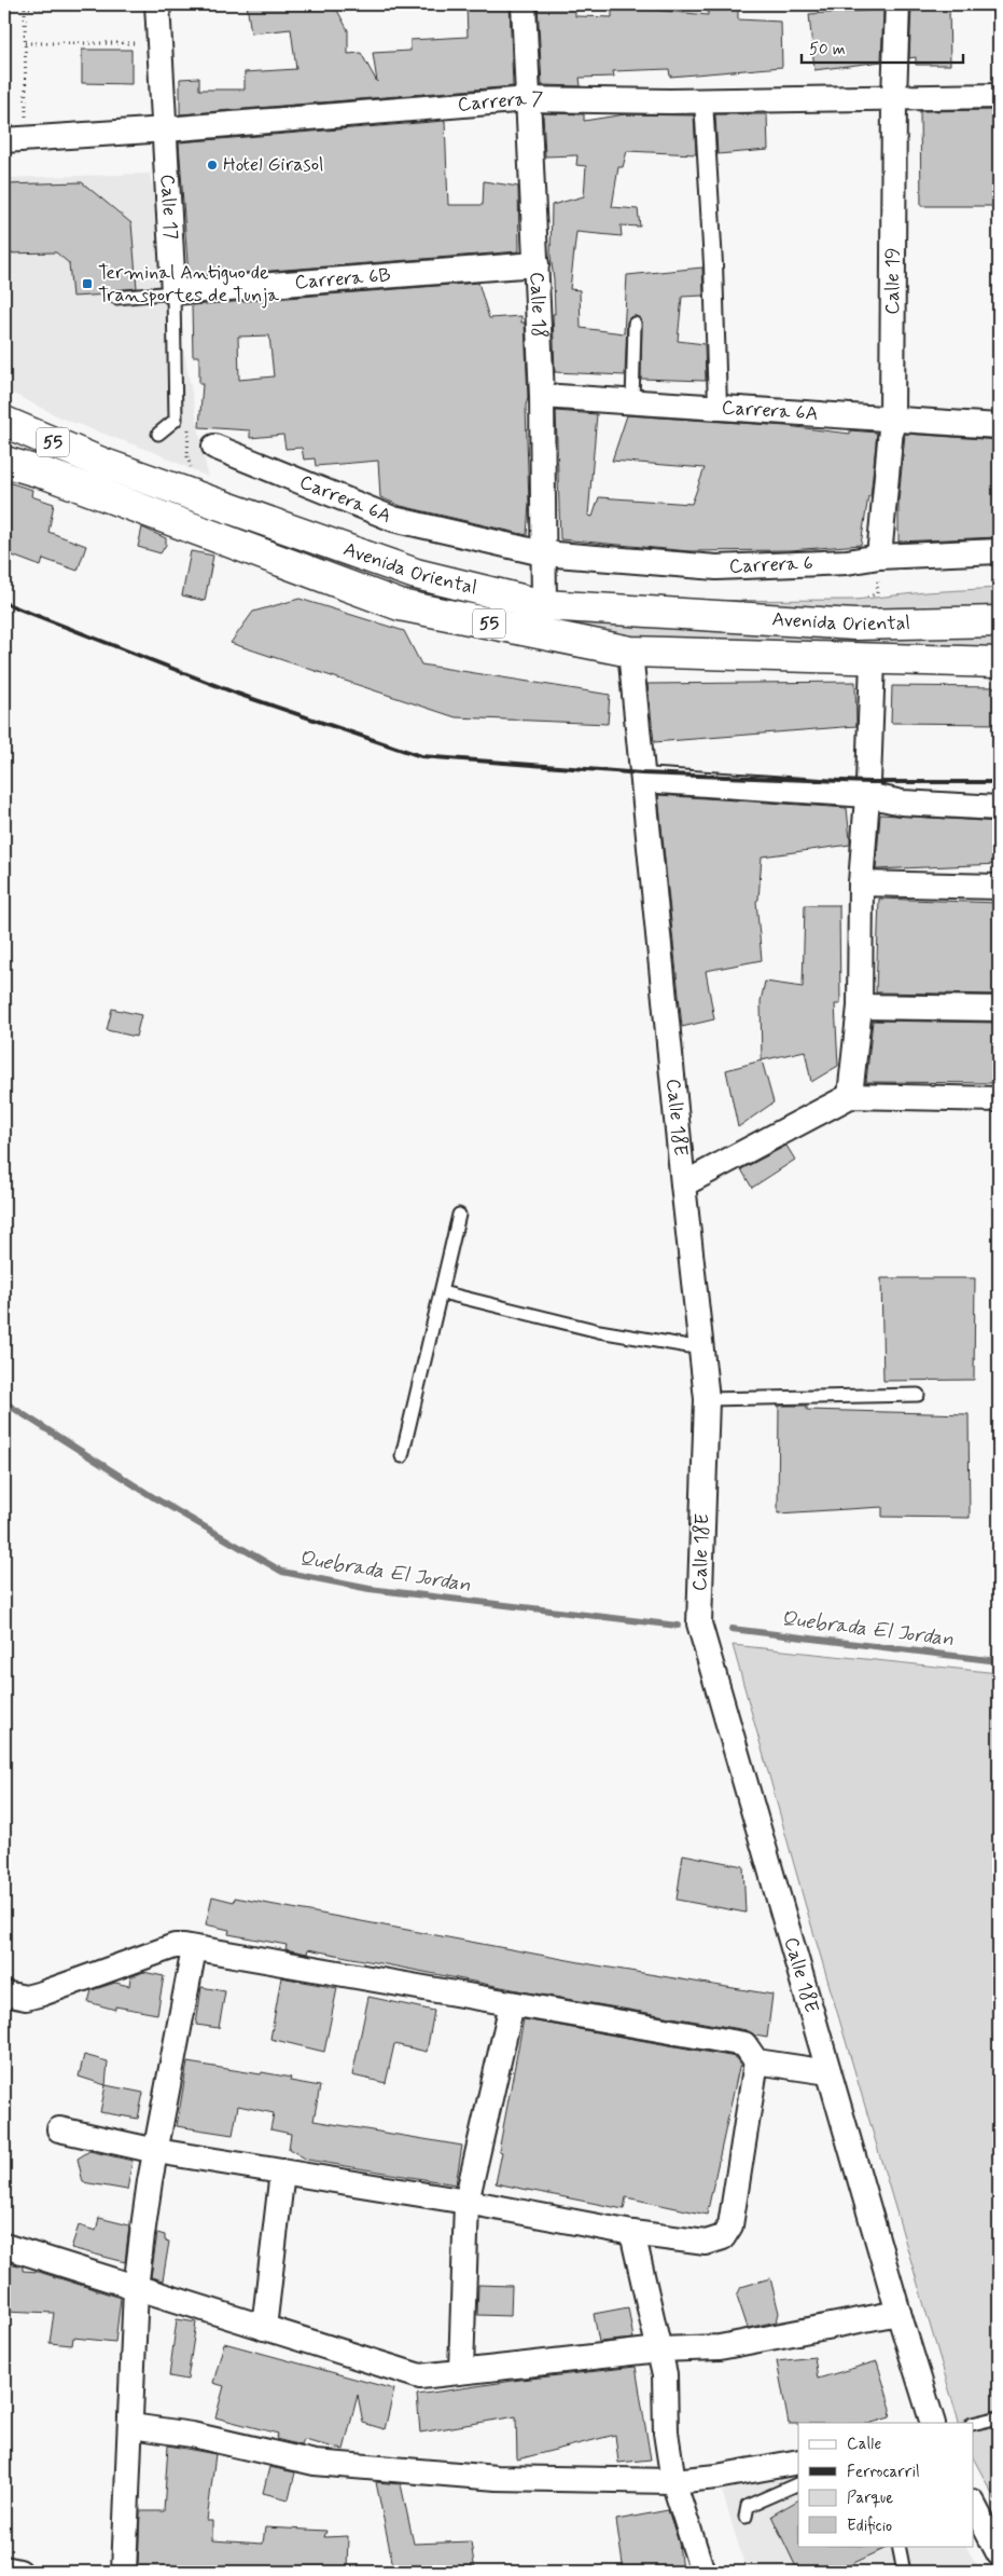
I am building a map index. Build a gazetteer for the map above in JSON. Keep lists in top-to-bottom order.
{
  "streets": {
    "main road": ["55", "Avenida Oriental"],
    "street": [
      "Carrera 7",
      "Calle 17",
      "Carrera 6B",
      "Calle 19",
      "Calle 18",
      "Carrera 6A",
      "Carrera 6",
      "Calle 18E"
    ]
  },
  "crossings": [
    ["Carrera 7", "Calle 17"],
    ["Carrera 7", "Calle 19"],
    ["Carrera 7", "Calle 18"],
    ["Calle 17", "Carrera 6B"],
    ["Carrera 6B", "Calle 18"],
    ["Calle 19", "Carrera 6A"],
    ["Calle 19", "Carrera 6"],
    ["Calle 18", "Carrera 6A"],
    ["Calle 18", "Carrera 6"],
    ["Calle 18", "Avenida Oriental"],
    ["Carrera 6A", "Carrera 6"],
    ["Avenida Oriental", "Calle 18E"]
  ],
  "water": ["Quebrada El Jordan"],
  "places": {
    "other": ["Hotel Girasol"],
    "transit": ["Terminal Antiguo de Transportes de Tunja"]
  },
  "legend": [
    "Calle",
    "Ferrocarril",
    "Parque",
    "Edificio"
  ],
  "scale_bar": "50 m"
}
